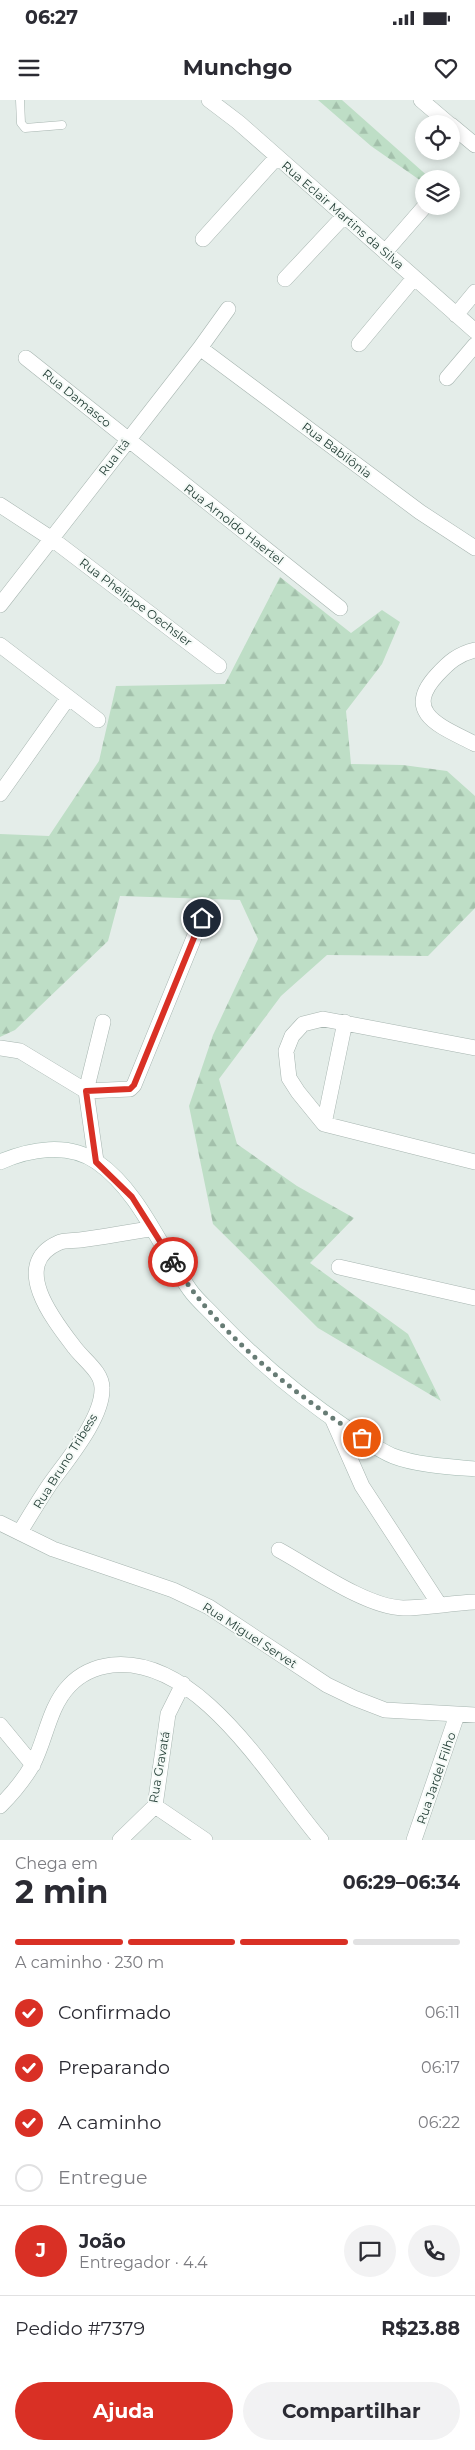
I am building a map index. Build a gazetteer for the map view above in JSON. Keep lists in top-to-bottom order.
{
  "streets": {
    "street": [
      "Rua Eclair Martins da Silva",
      "Rua Damasco",
      "Rua Babilônia",
      "Rua Itá",
      "Rua Arnoldo Haertel",
      "Rua Phelippe Oechsler",
      "Rua Bruno Tribess",
      "Rua Miguel Servet",
      "Rua Gravatá",
      "Rua Jardel Filho"
    ]
  },
  "crossings": [
    ["Rua Damasco", "Rua Itá"],
    ["Rua Damasco", "Rua Arnoldo Haertel"],
    ["Rua Babilônia", "Rua Itá"],
    ["Rua Itá", "Rua Arnoldo Haertel"],
    ["Rua Itá", "Rua Phelippe Oechsler"],
    ["Rua Bruno Tribess", "Rua Miguel Servet"],
    ["Rua Miguel Servet", "Rua Jardel Filho"]
  ],
  "page": {
    "status": "06:27",
    "header": "Munchgo",
    "heading": ["2 min", "Chega em", "06:29–06:34"],
    "panel": [
      "João",
      "Entregador · 4.4",
      "Pedido #7379",
      "R$23.88"
    ],
    "bar": "A caminho · 230 m",
    "list": [
      ["Confirmado", "06:11"],
      ["Preparando", "06:17"],
      ["A caminho", "06:22"],
      "Entregue"
    ],
    "round": "J",
    "buttons": ["Ajuda", "Compartilhar"]
  }
}
